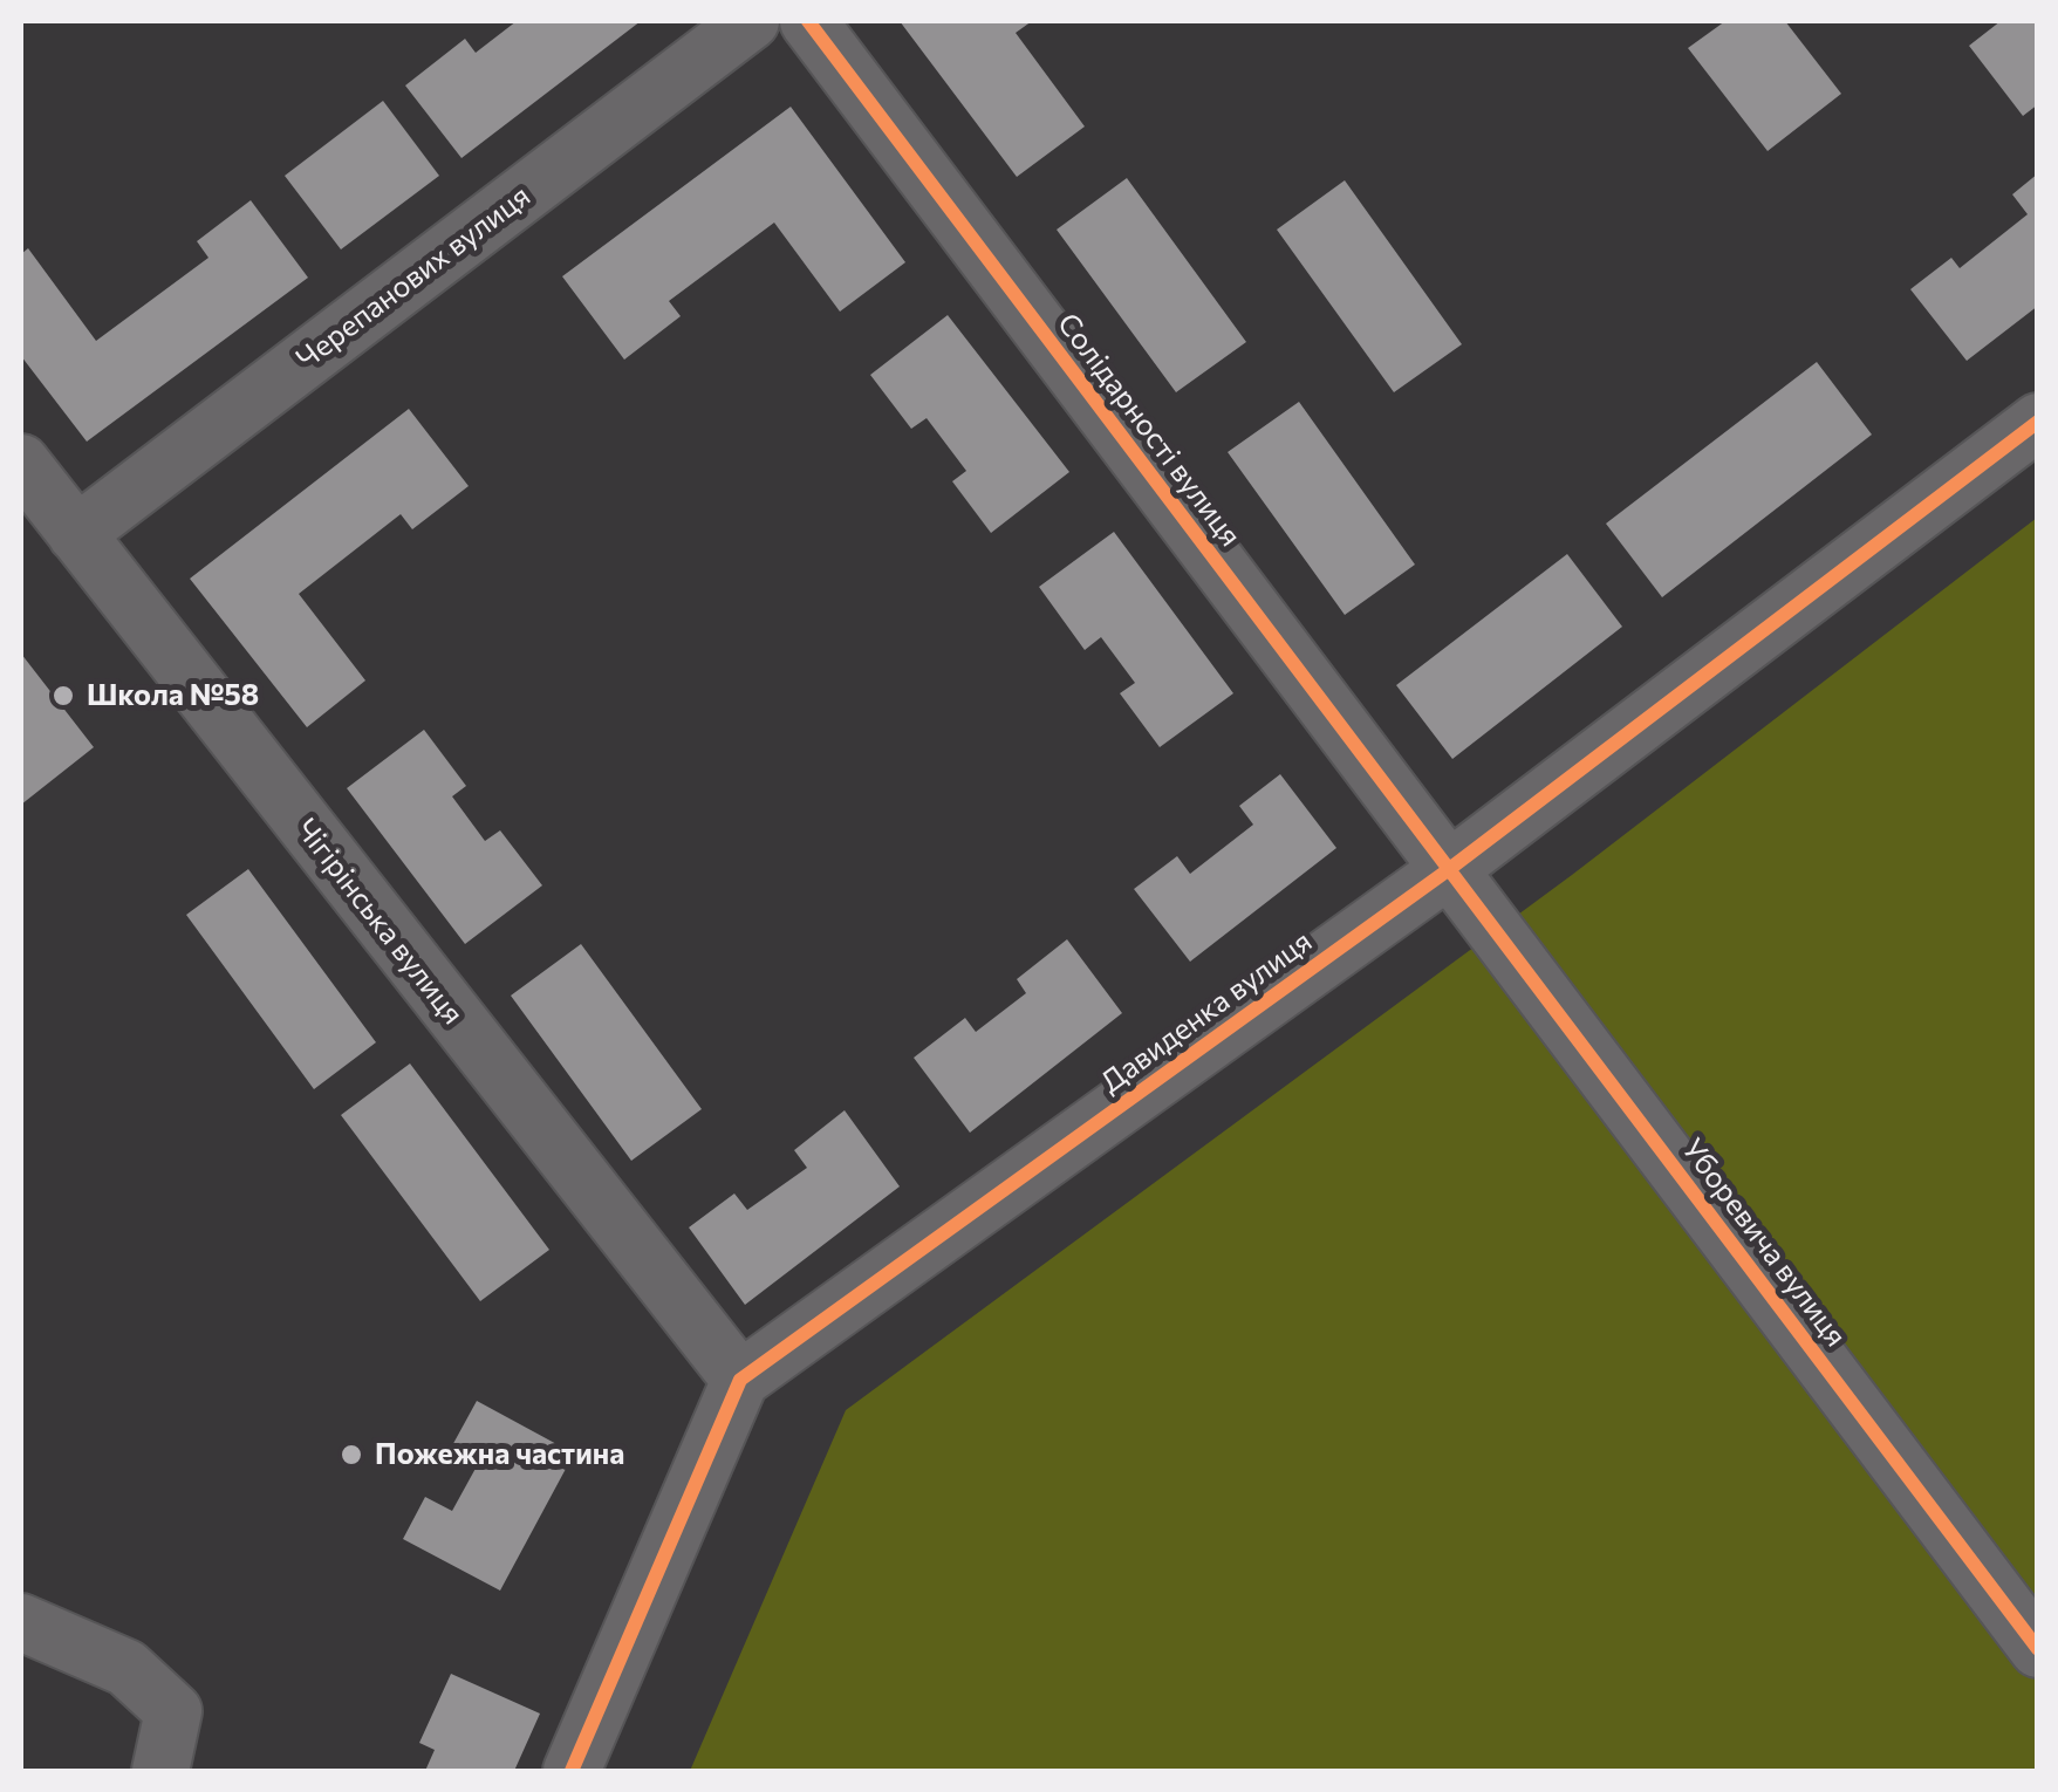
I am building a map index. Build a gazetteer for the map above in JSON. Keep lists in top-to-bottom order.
{
  "streets": {
    "street": [
      "Черепанових вулиця",
      "Солідарності вулиця",
      "Чiгiрiнська вулиця",
      "Давиденка вулиця",
      "Уборевича вулиця"
    ]
  },
  "crossings": [
    ["Черепанових вулиця", "Чiгiрiнська вулиця"],
    ["Солідарності вулиця", "Давиденка вулиця"],
    ["Солідарності вулиця", "Уборевича вулиця"],
    ["Чiгiрiнська вулиця", "Давиденка вулиця"],
    ["Давиденка вулиця", "Уборевича вулиця"]
  ],
  "places": ["Школа №58", "Пожежна частина"]
}
